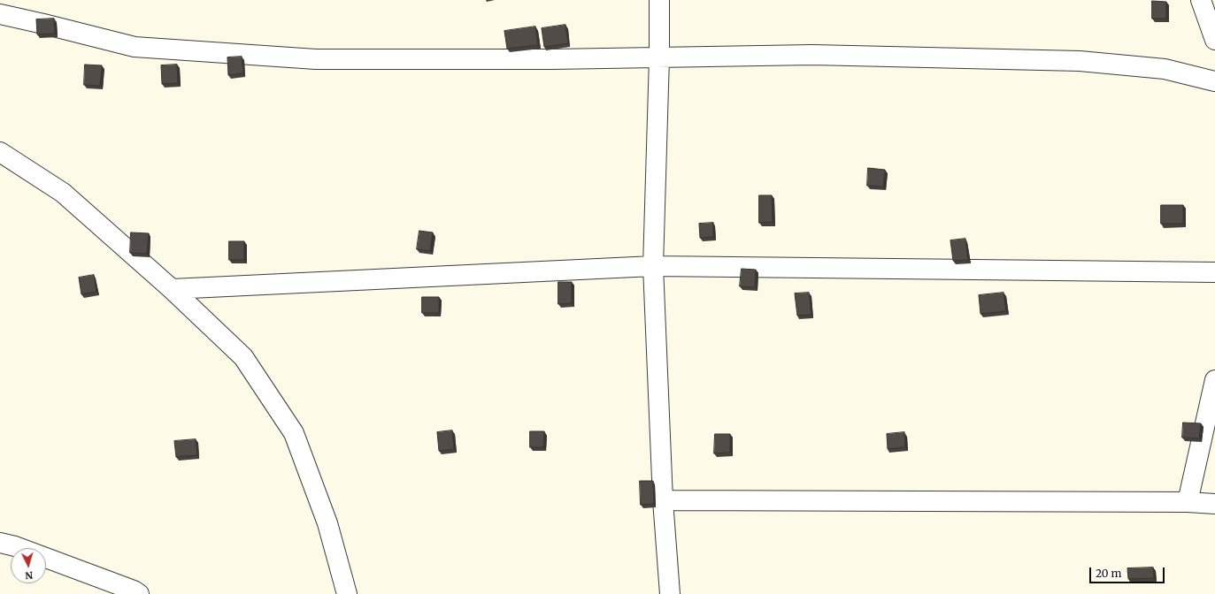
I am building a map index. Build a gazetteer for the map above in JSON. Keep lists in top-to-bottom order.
{
  "scale_bar": "20 m",
  "north": "bottom"
}
